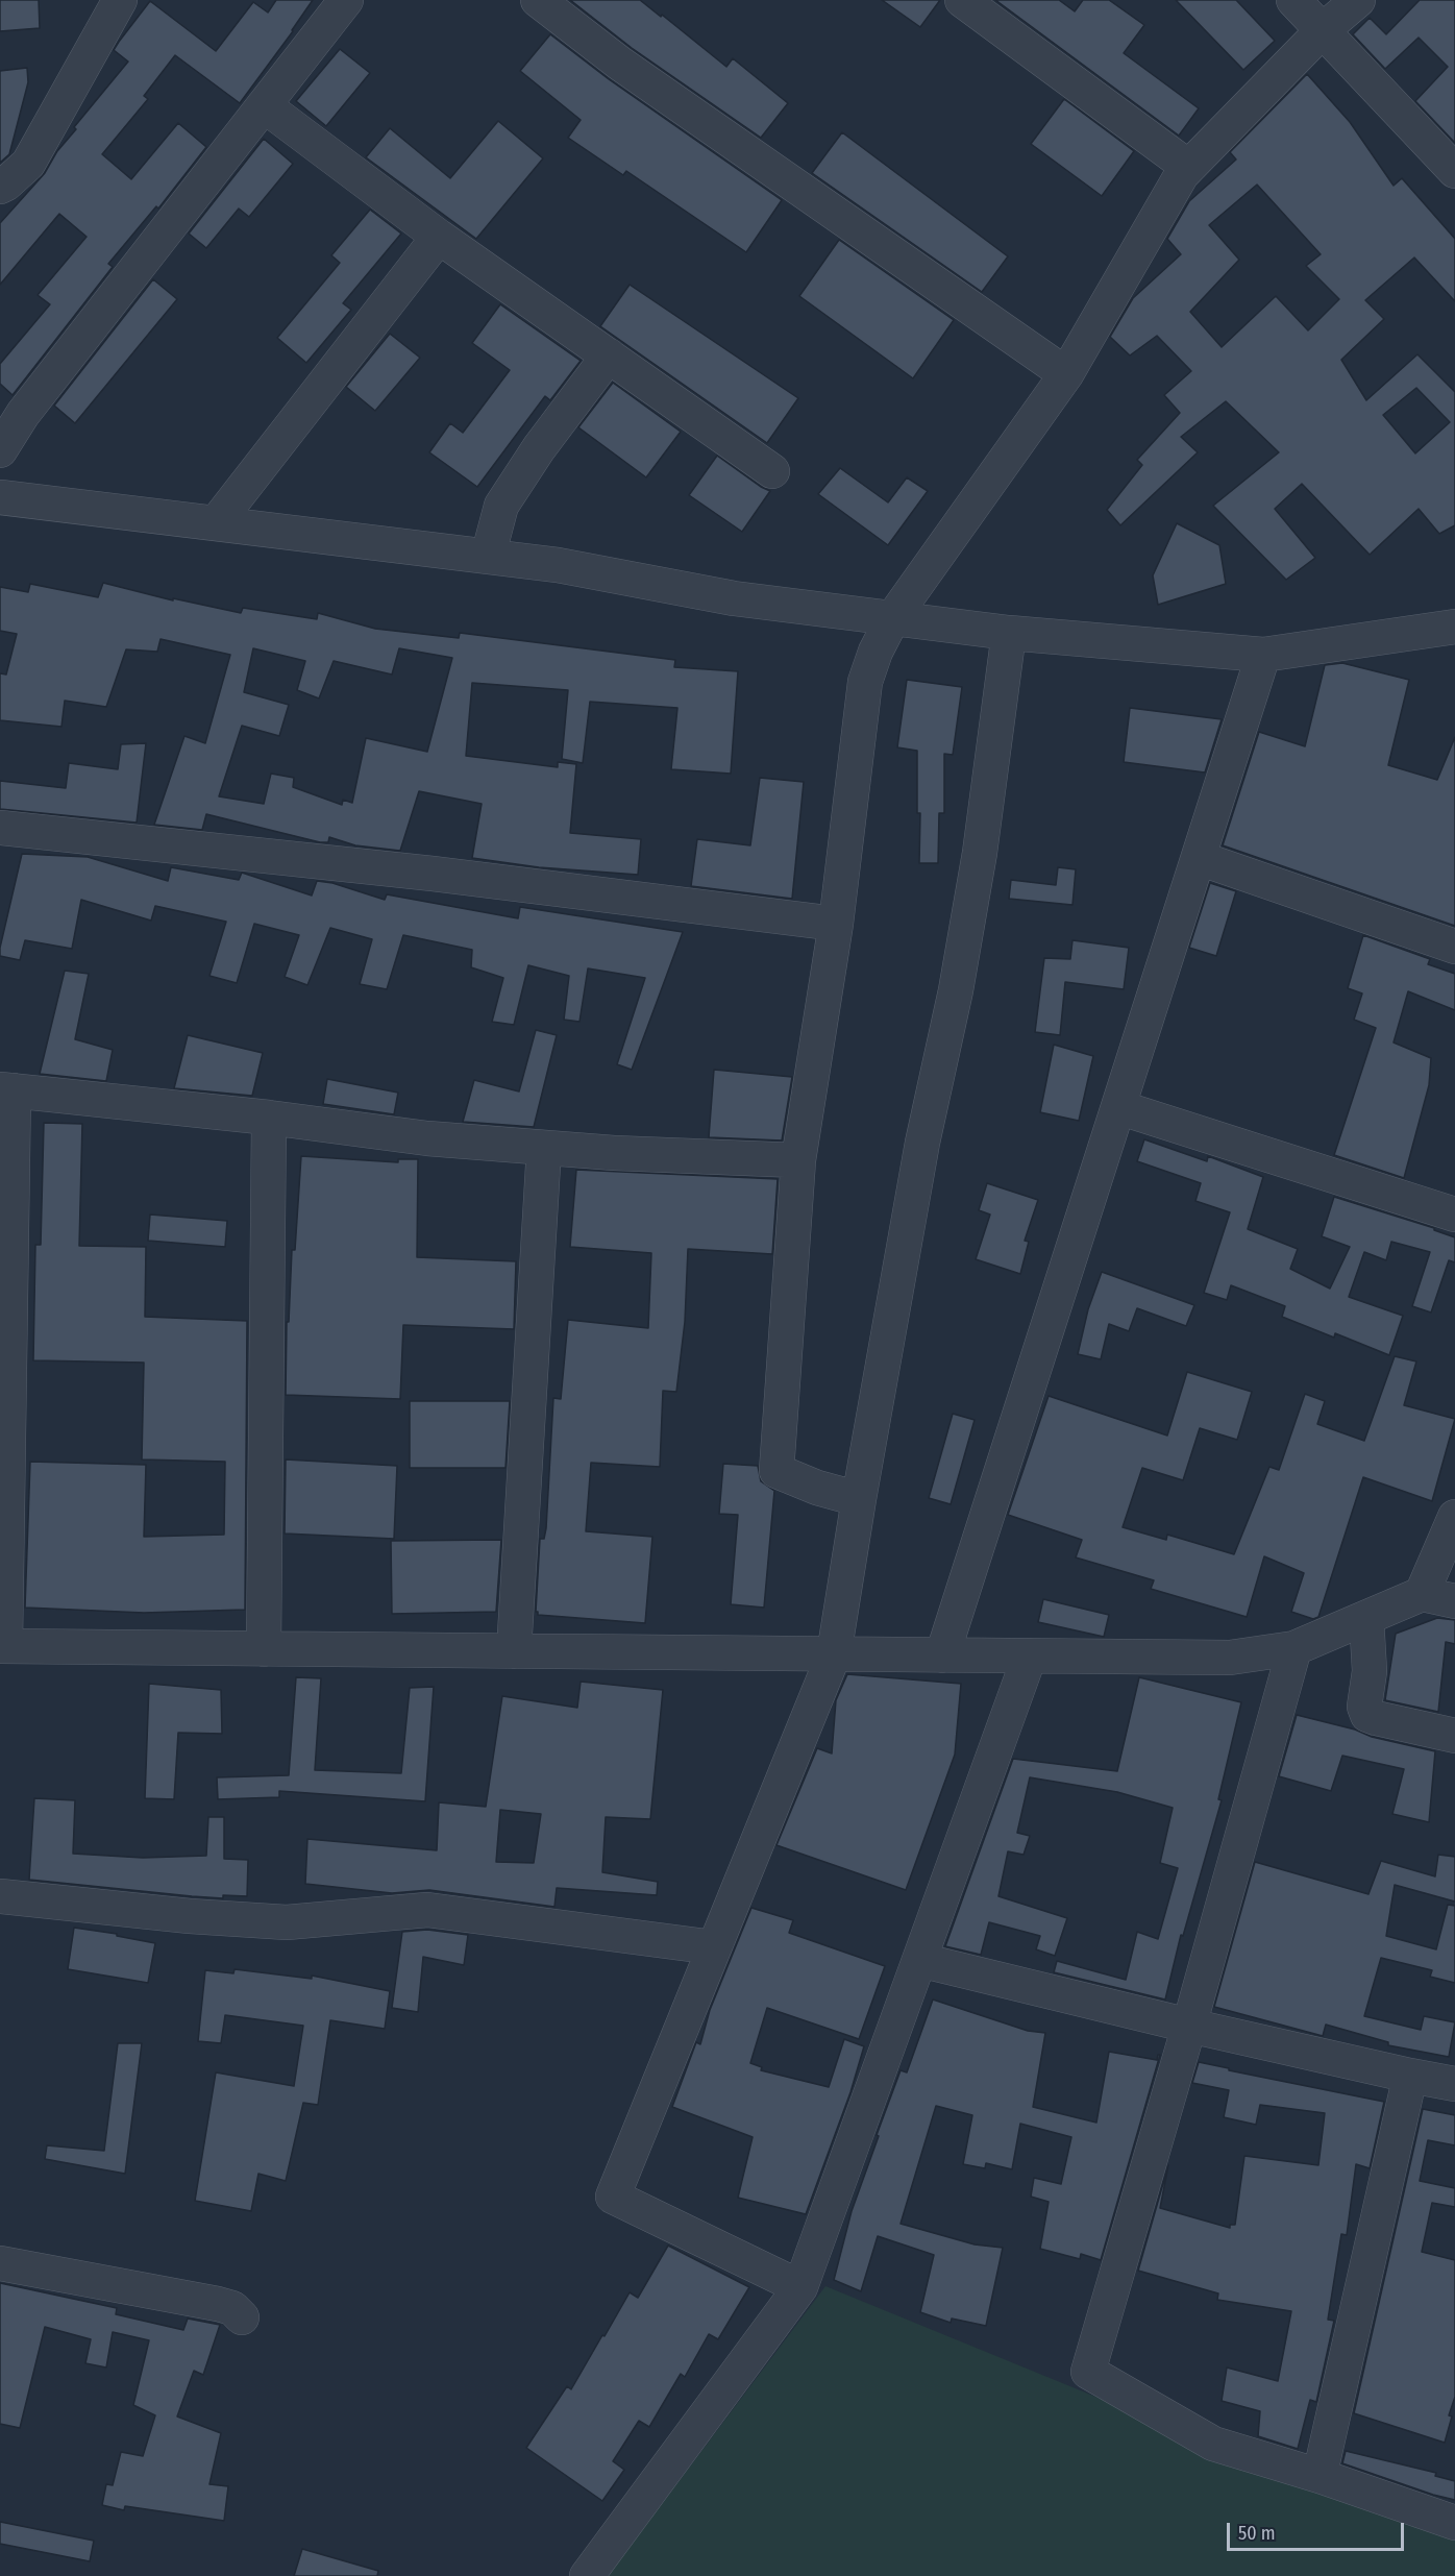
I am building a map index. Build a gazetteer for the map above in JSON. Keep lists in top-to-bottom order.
{
  "scale_bar": "50 m"
}
